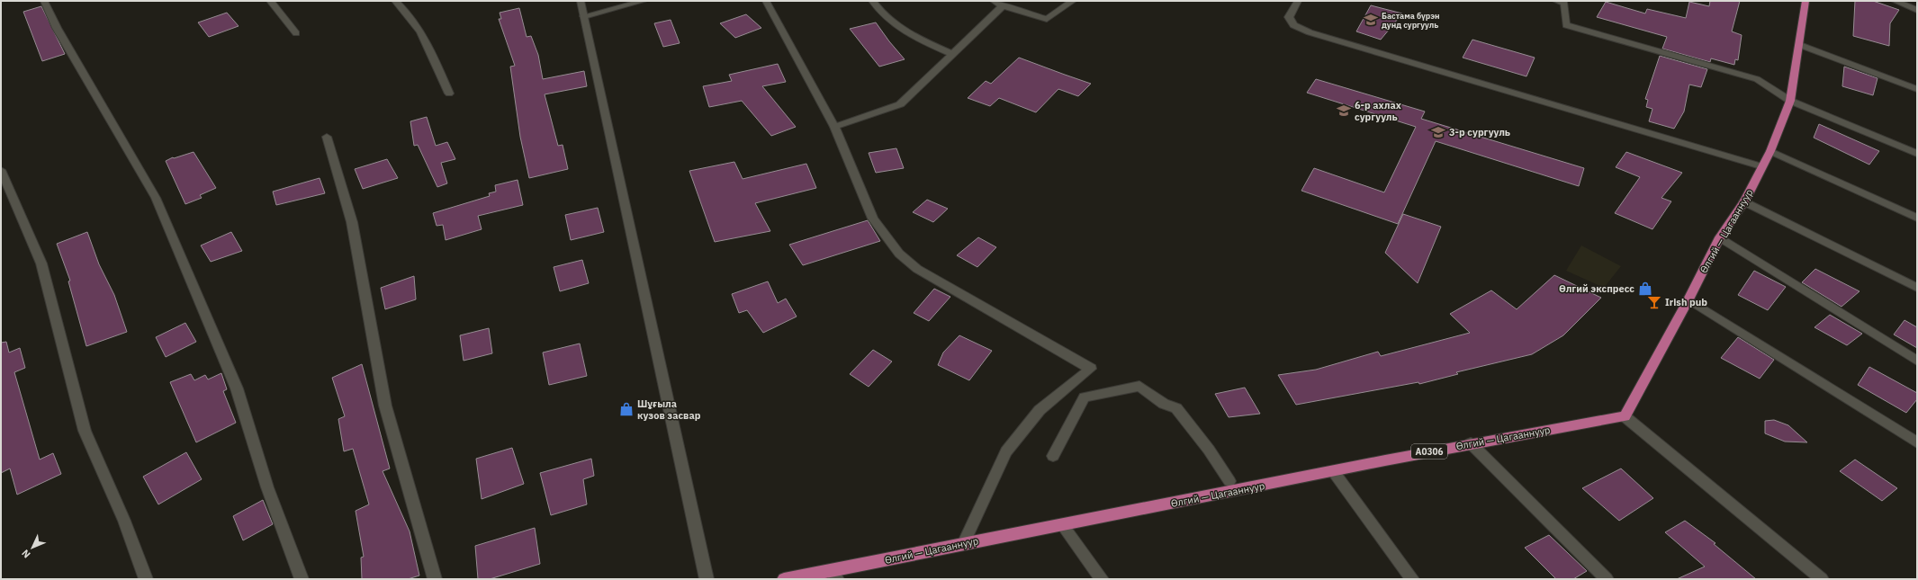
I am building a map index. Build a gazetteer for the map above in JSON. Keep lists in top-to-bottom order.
{
  "streets": {
    "highway": ["Өлгий — Цагааннуур", "A0306"]
  },
  "places": {
    "school or university": ["Бастама бүрэн дунд сургууль", "6-р ахлах сургууль", "3-р сургууль"],
    "shop": ["Өлгий экспресс", "Шұғыла кузов засвар"],
    "bar": ["Irish pub"]
  },
  "north": "bottom left"
}
